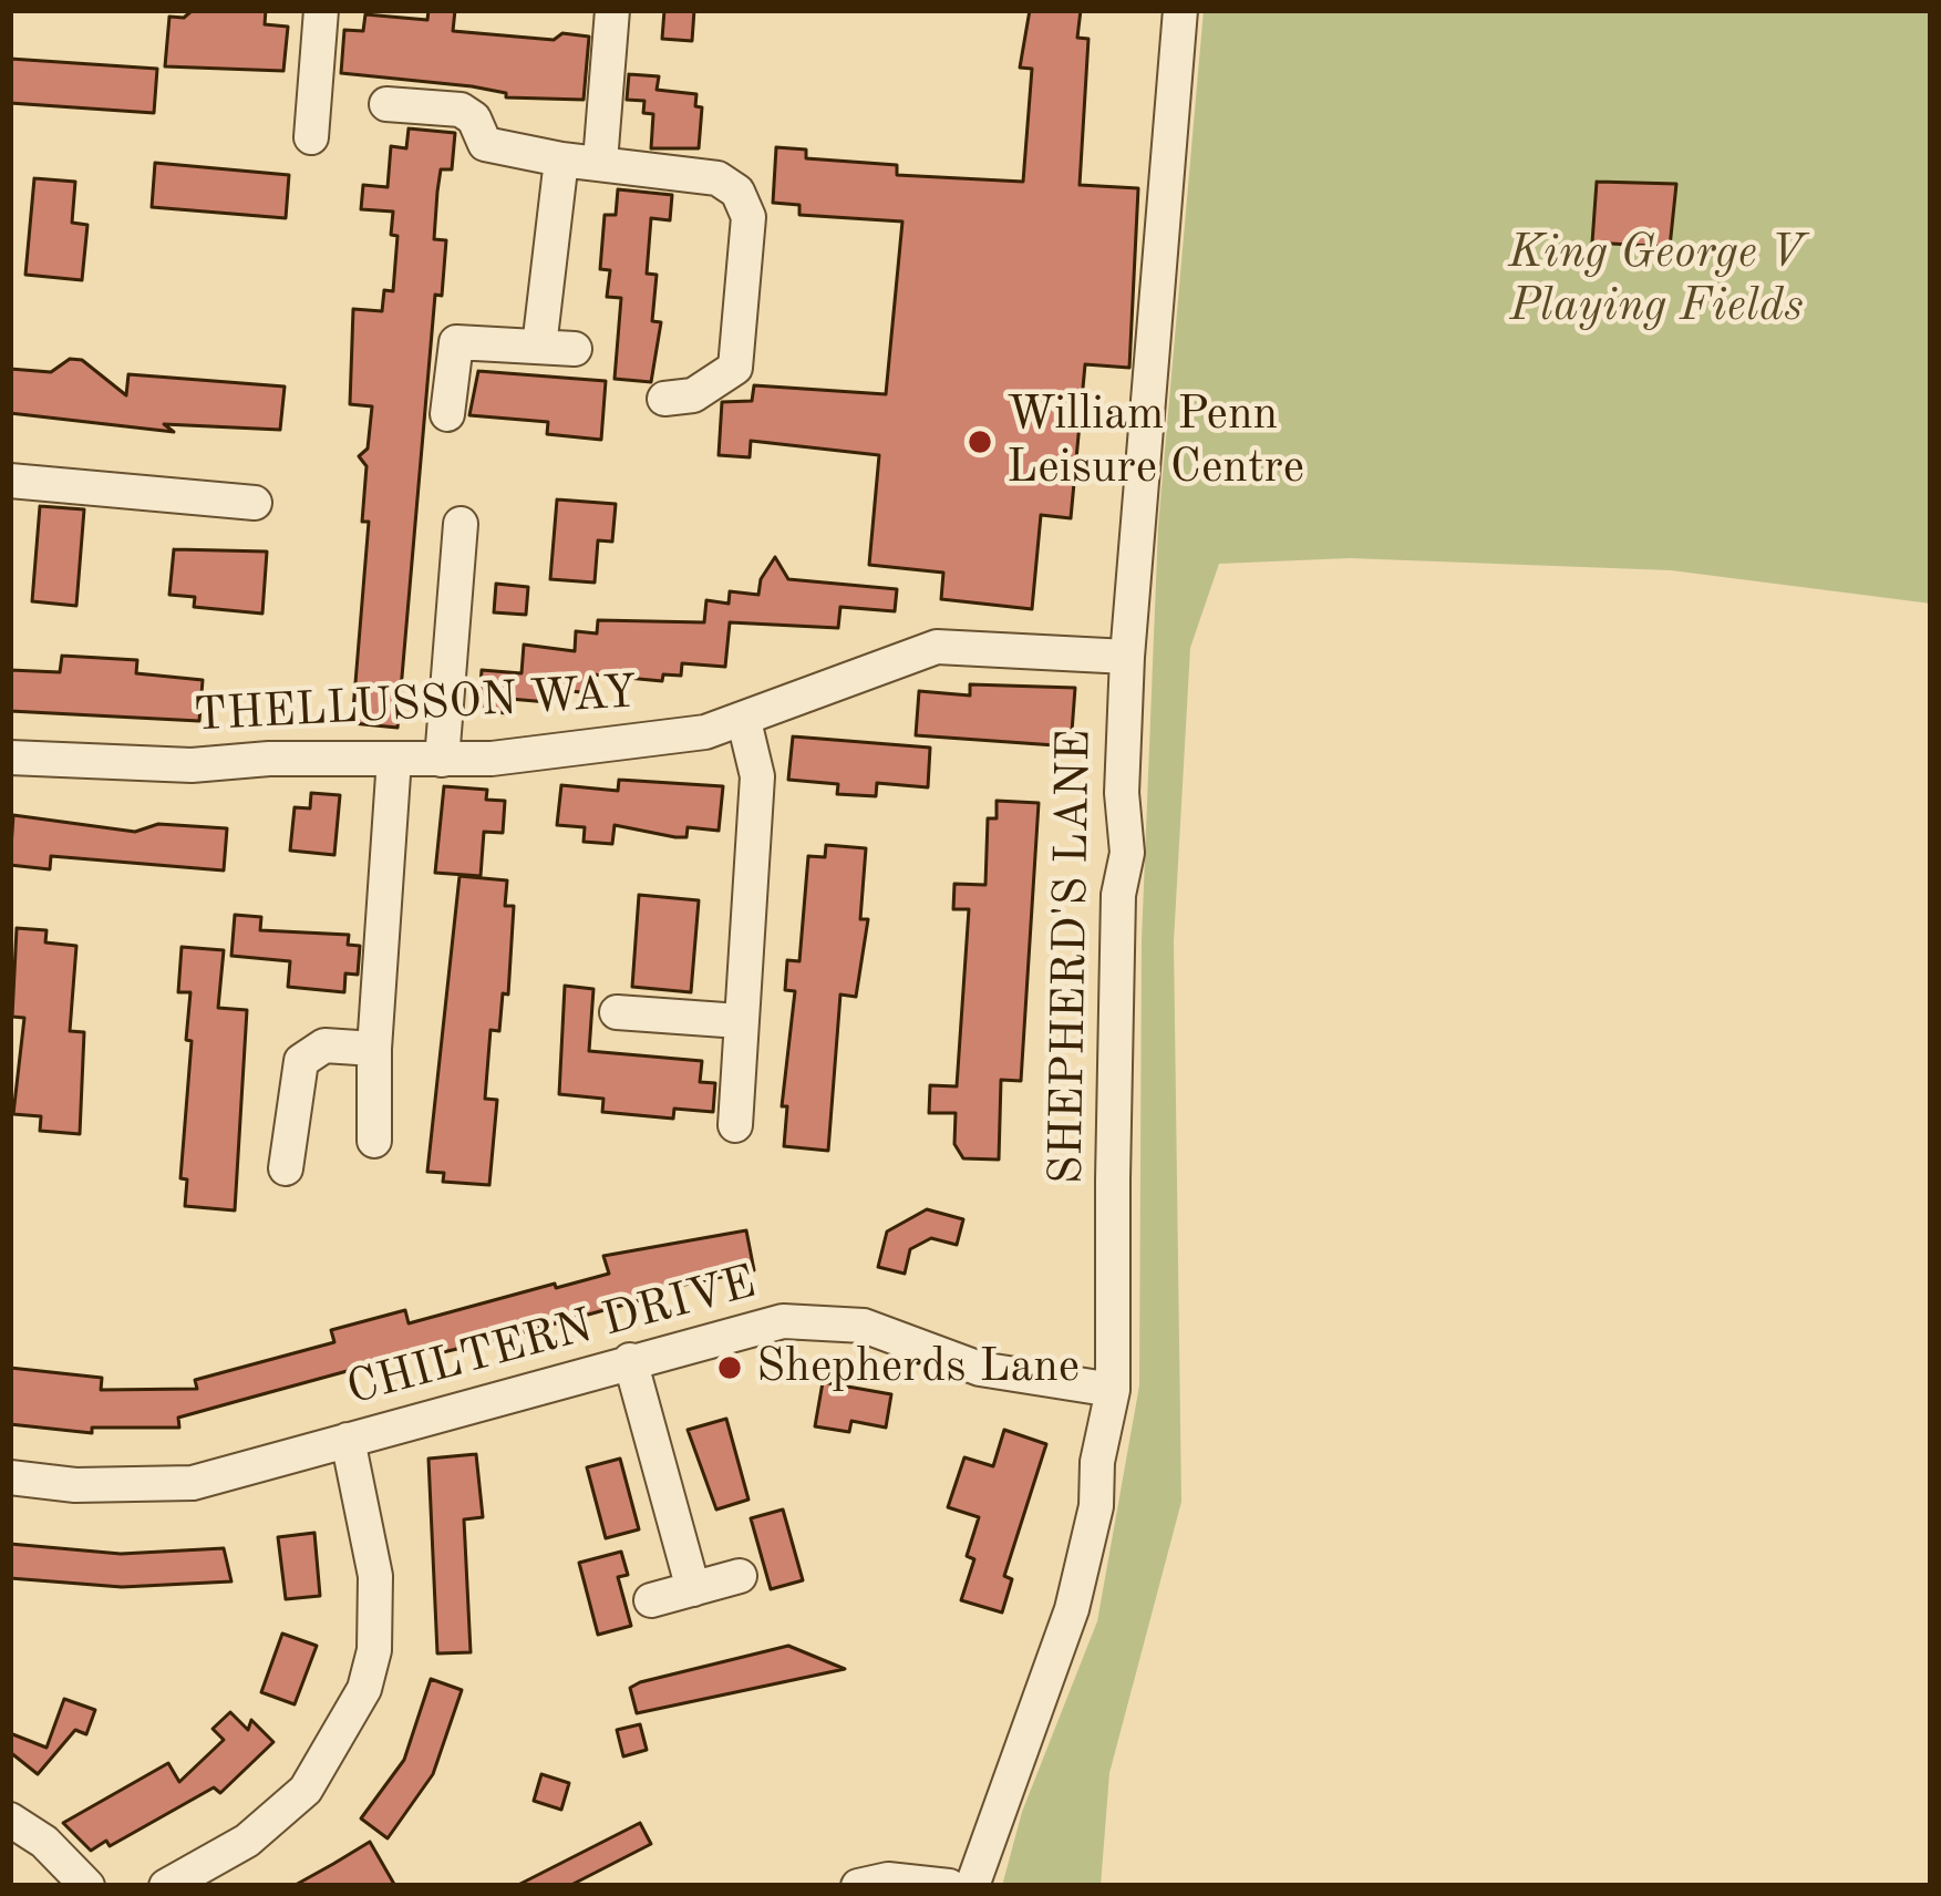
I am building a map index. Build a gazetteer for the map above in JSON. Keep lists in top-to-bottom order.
{
  "streets": {
    "street": ["THELLUSSON WAY", "SHEPHERD'S LANE", "CHILTERN DRIVE"]
  },
  "crossings": [
    ["THELLUSSON WAY", "SHEPHERD'S LANE"],
    ["SHEPHERD'S LANE", "CHILTERN DRIVE"]
  ],
  "parks": ["King George V Playing Fields"],
  "places": ["William Penn Leisure Centre", "Shepherds Lane"]
}
